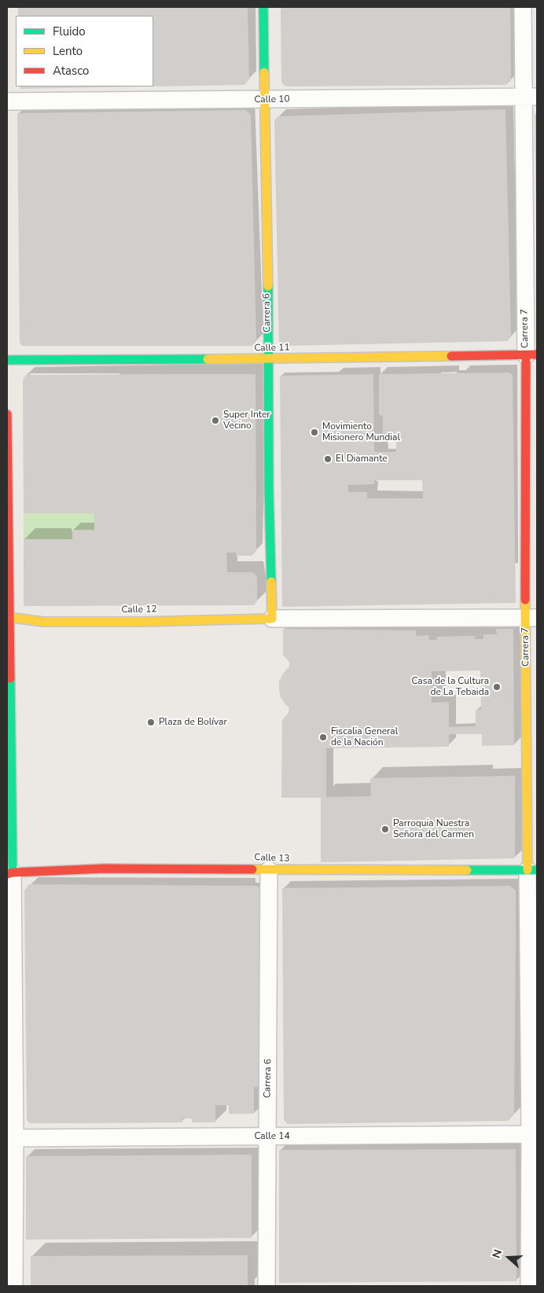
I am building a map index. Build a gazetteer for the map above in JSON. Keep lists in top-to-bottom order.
{
  "streets": {
    "main road": [
      "Carrera 6",
      "Carrera 7",
      "Calle 11",
      "Calle 12",
      "Calle 13"
    ],
    "street": ["Calle 10", "Calle 14"]
  },
  "crossings": [
    ["Calle 10", "Carrera 6"],
    ["Calle 10", "Carrera 7"],
    ["Carrera 6", "Calle 11"],
    ["Carrera 6", "Calle 12"],
    ["Carrera 6", "Calle 13"],
    ["Carrera 6", "Calle 14"],
    ["Carrera 7", "Calle 11"],
    ["Carrera 7", "Calle 13"],
    ["Carrera 7", "Calle 14"]
  ],
  "places": [
    "Super Inter Vecino",
    "Movimiento Misionero Mundial",
    "El Diamante",
    "Casa de la Cultura de La Tebaida",
    "Plaza de Bolívar",
    "Fiscalia General de la Nación",
    "Parroquia Nuestra Señora del Carmen"
  ],
  "legend": ["Fluido", "Lento", "Atasco"],
  "north": "left"
}
